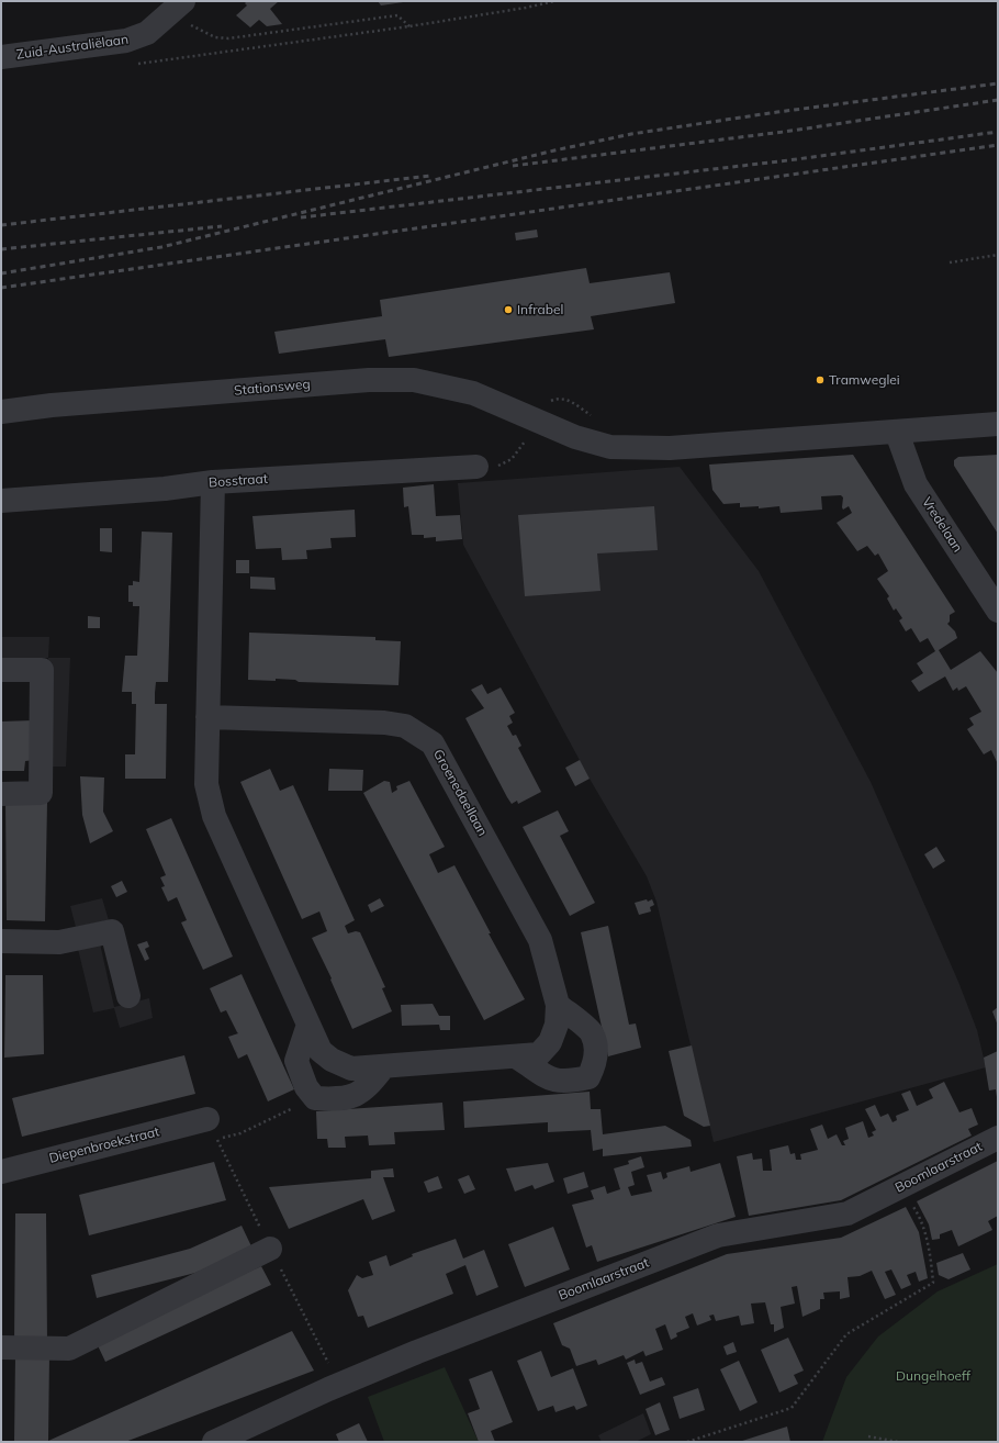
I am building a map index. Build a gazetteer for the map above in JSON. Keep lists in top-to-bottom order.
{
  "streets": {
    "street": [
      "Zuid-Australiëlaan",
      "Stationsweg",
      "Bosstraat",
      "Vredelaan",
      "Groenedaellaan",
      "Diepenbroekstraat",
      "Boomlaarstraat"
    ]
  },
  "crossings": [
    ["Stationsweg", "Vredelaan"],
    ["Bosstraat", "Groenedaellaan"]
  ],
  "parks": ["Dungelhoeff"],
  "places": ["Infrabel", "Tramweglei"]
}
